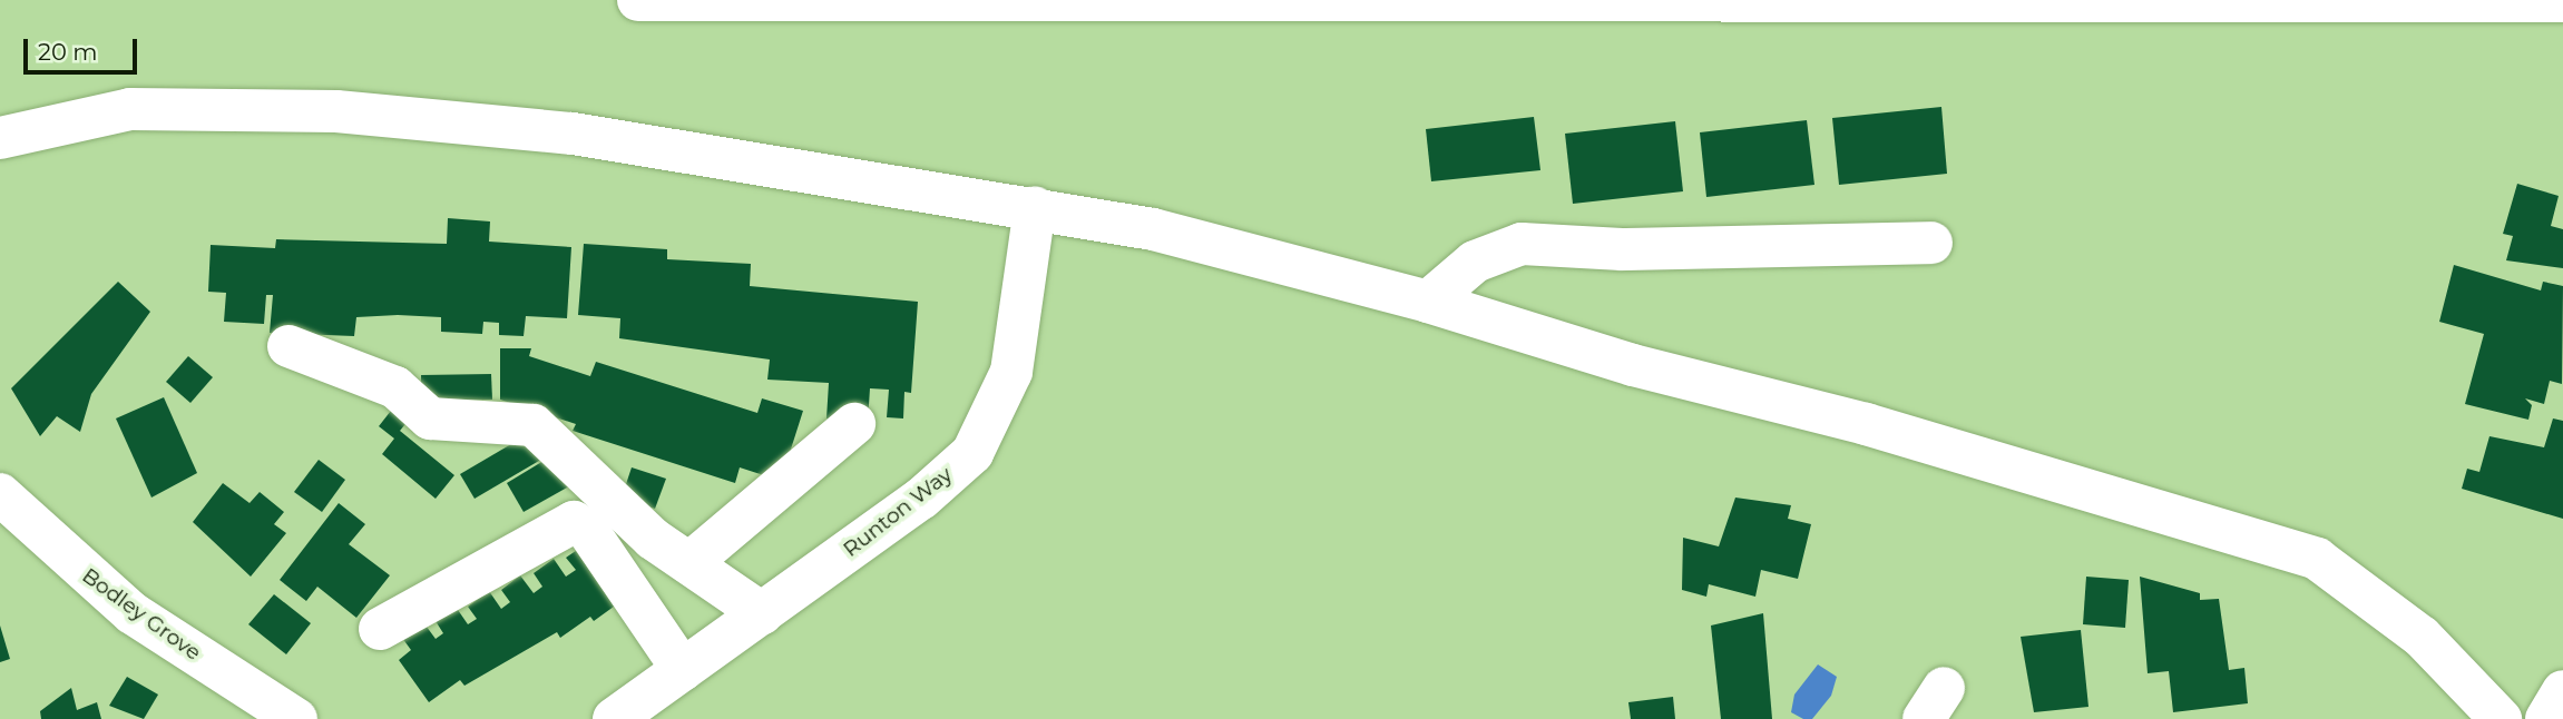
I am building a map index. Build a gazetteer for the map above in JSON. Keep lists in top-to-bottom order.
{
  "streets": {
    "street": ["Runton Way", "Bodley Grove"]
  },
  "scale_bar": "20 m"
}
